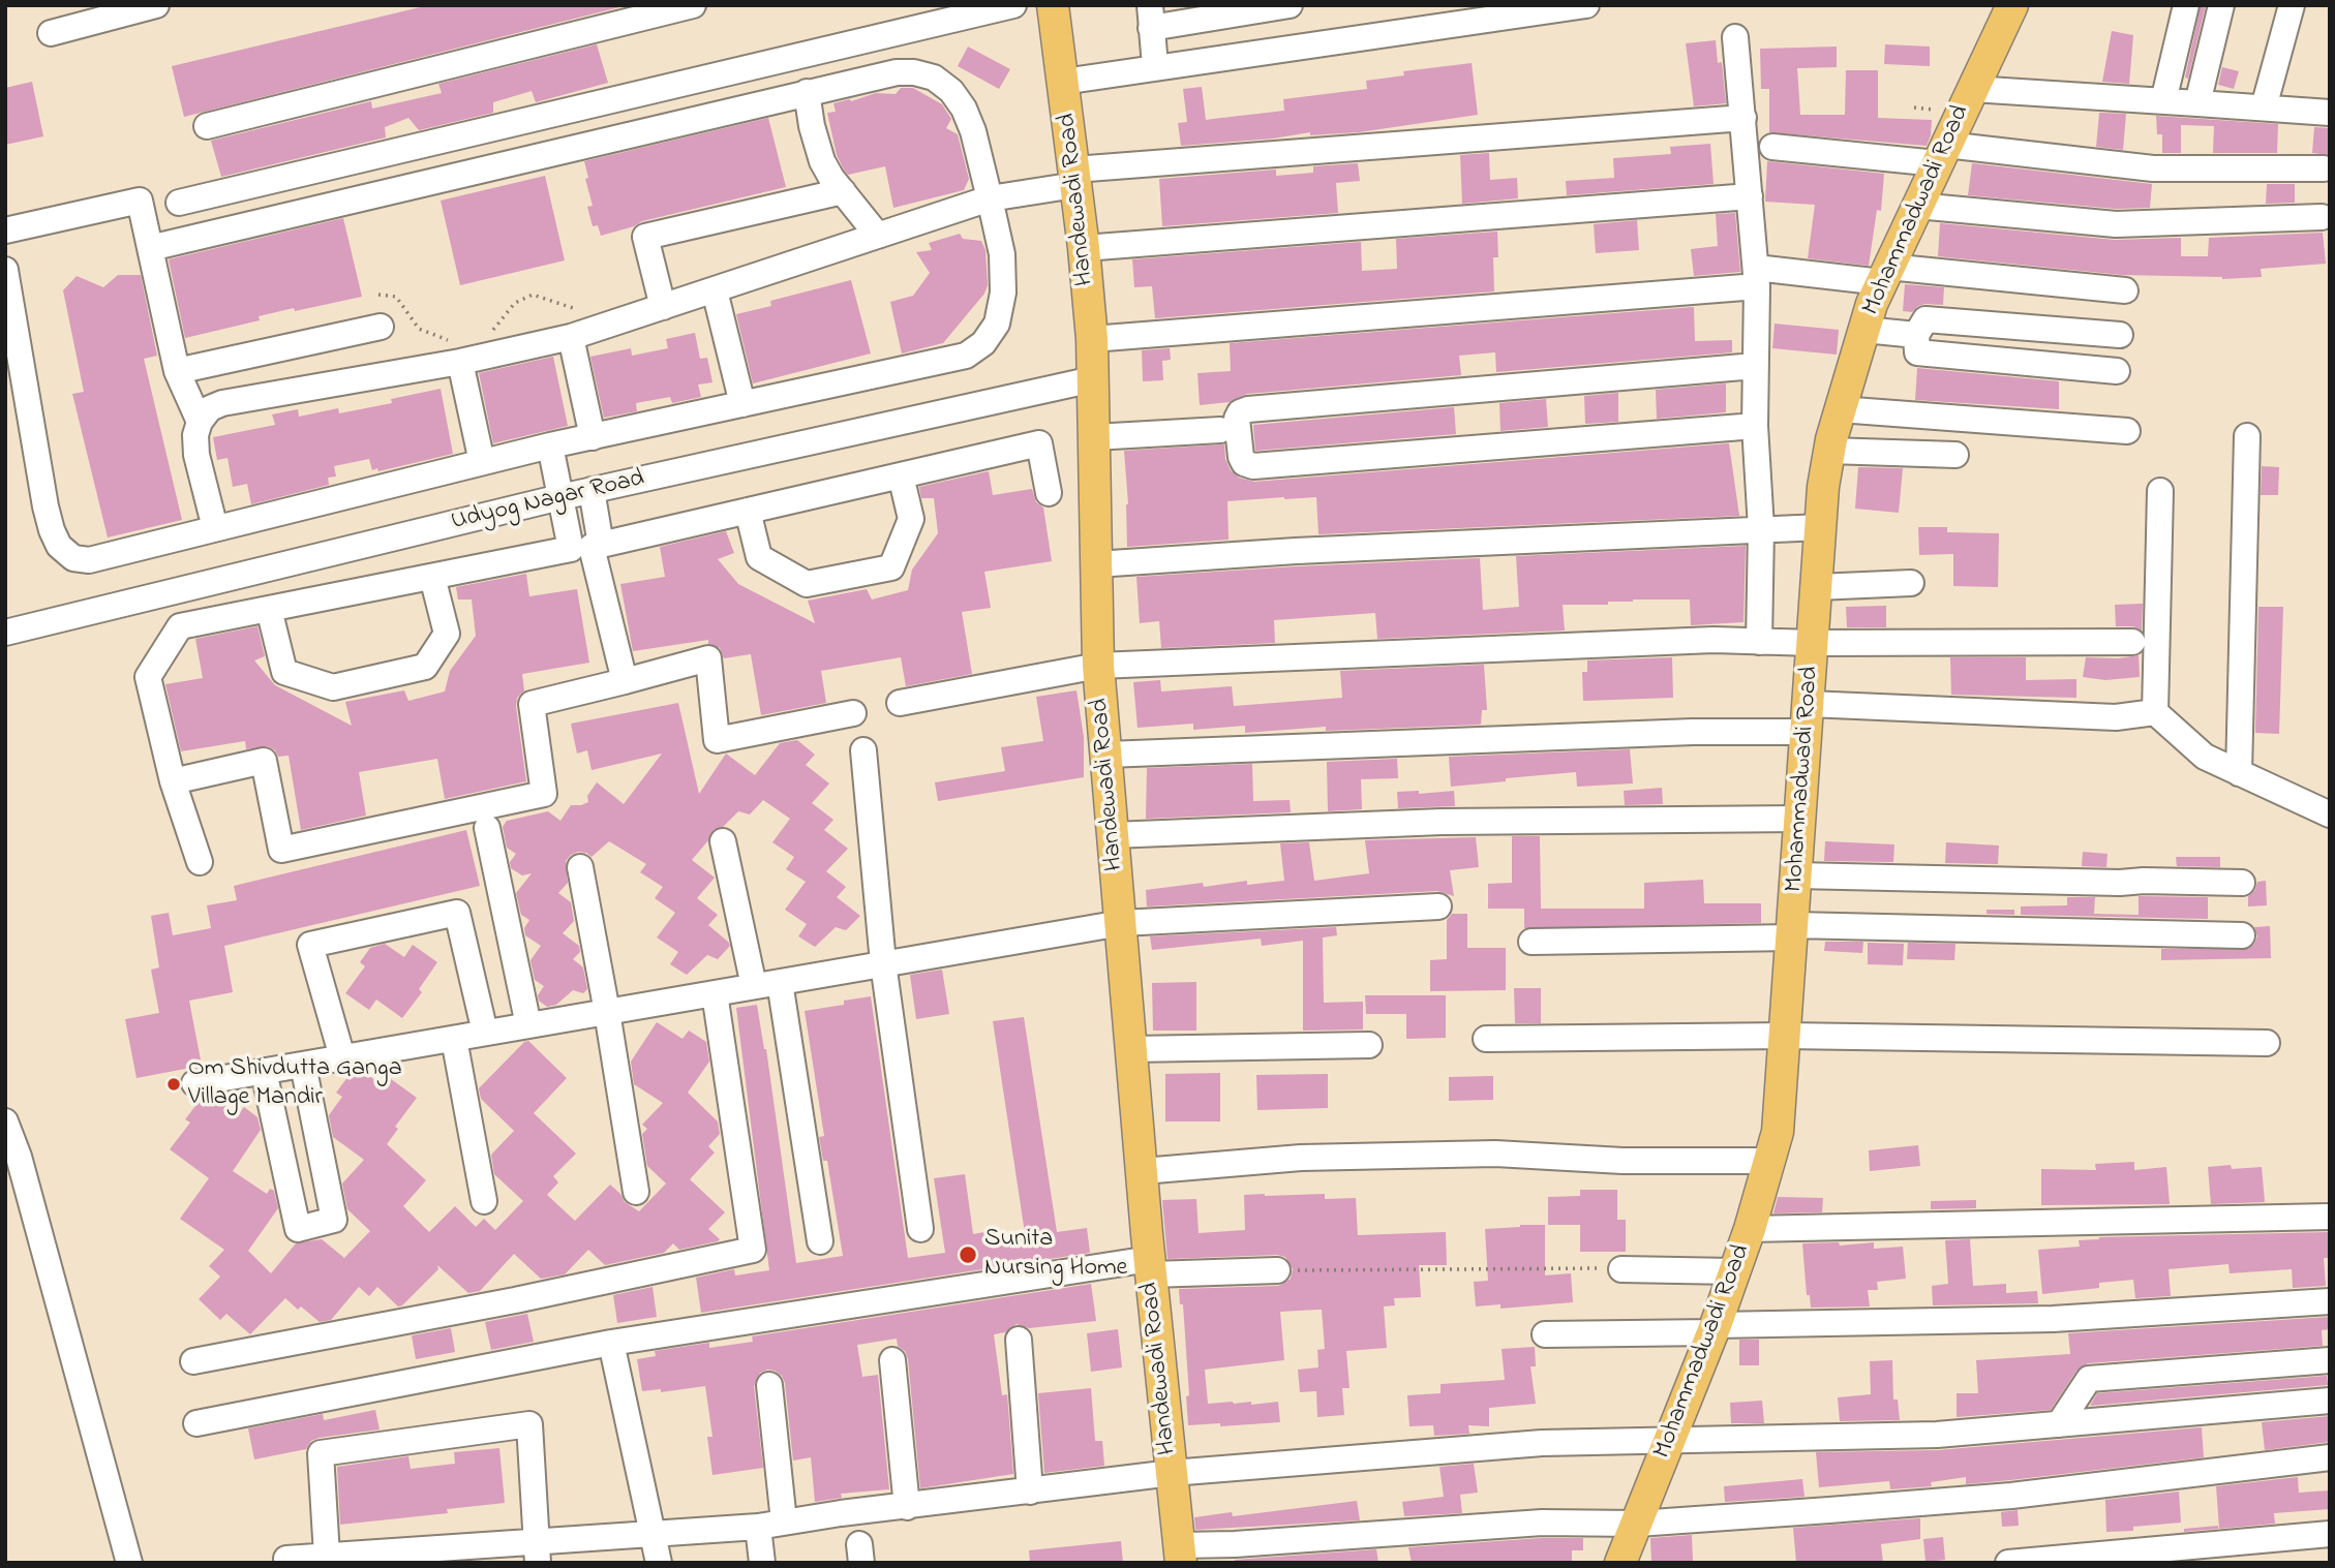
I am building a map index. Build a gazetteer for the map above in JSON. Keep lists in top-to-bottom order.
{
  "streets": {
    "main road": ["Handewadi Road", "Mohammadwadi Road"],
    "street": ["Udyog Nagar Road"]
  },
  "crossings": [
    ["Handewadi Road", "Udyog Nagar Road"]
  ],
  "places": ["Om Shivdutta Ganga Village Mandir", "Sunita Nursing Home"]
}
